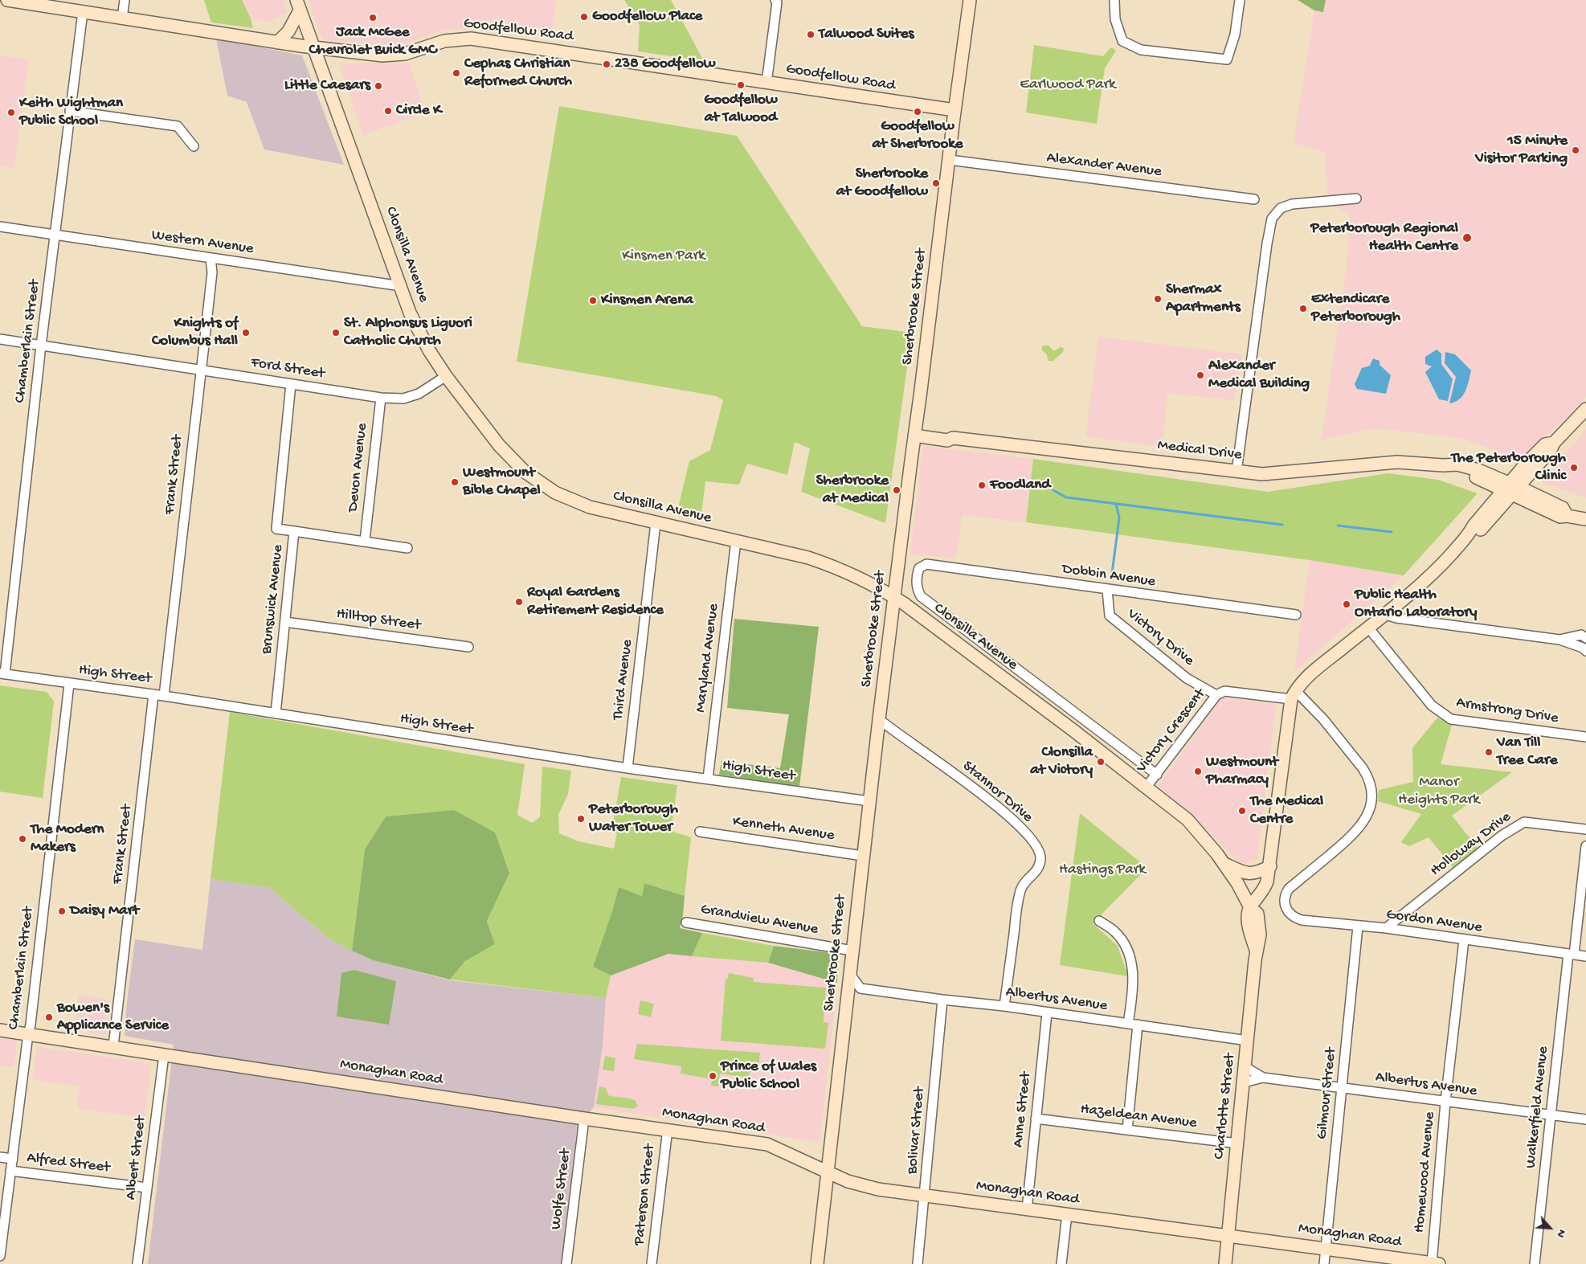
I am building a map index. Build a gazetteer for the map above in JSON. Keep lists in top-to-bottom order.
{
  "streets": {
    "main road": [
      "Goodfellow Road",
      "Clonsilla Avenue",
      "Sherbrooke Street",
      "Medical Drive",
      "Monaghan Road",
      "Charlotte Street"
    ],
    "street": [
      "Alexander Avenue",
      "Western Avenue",
      "Chamberlain Street",
      "Ford Street",
      "Devon Avenue",
      "Frank Street",
      "Dobbin Avenue",
      "Brunswick Avenue",
      "Hilltop Street",
      "Victory Drive",
      "Maryland Avenue",
      "High Street",
      "Third Avenue",
      "Armstrong Drive",
      "Victory Crescent",
      "Stannor Drive",
      "Kenneth Avenue",
      "Holloway Drive",
      "Grandview Avenue",
      "Gordon Avenue",
      "Albertus Avenue",
      "Gilmour Street",
      "Walkerfield Avenue",
      "Anne Street",
      "Hazeldean Avenue",
      "Bolivar Street",
      "Albert Street",
      "Alfred Street",
      "Homewood Avenue",
      "Wolfe Street",
      "Paterson Street"
    ]
  },
  "crossings": [
    ["Goodfellow Road", "Clonsilla Avenue"],
    ["Goodfellow Road", "Sherbrooke Street"],
    ["Goodfellow Road", "Chamberlain Street"],
    ["Alexander Avenue", "Sherbrooke Street"],
    ["Western Avenue", "Clonsilla Avenue"],
    ["Western Avenue", "Chamberlain Street"],
    ["Western Avenue", "Frank Street"],
    ["Clonsilla Avenue", "Sherbrooke Street"],
    ["Clonsilla Avenue", "Ford Street"],
    ["Clonsilla Avenue", "Dobbin Avenue"],
    ["Clonsilla Avenue", "Maryland Avenue"],
    ["Clonsilla Avenue", "Third Avenue"],
    ["Clonsilla Avenue", "Victory Crescent"],
    ["Clonsilla Avenue", "Charlotte Street"],
    ["Sherbrooke Street", "Medical Drive"],
    ["Sherbrooke Street", "High Street"],
    ["Sherbrooke Street", "Stannor Drive"],
    ["Sherbrooke Street", "Kenneth Avenue"],
    ["Sherbrooke Street", "Grandview Avenue"],
    ["Sherbrooke Street", "Monaghan Road"],
    ["Chamberlain Street", "Ford Street"],
    ["Chamberlain Street", "High Street"],
    ["Chamberlain Street", "Monaghan Road"],
    ["Chamberlain Street", "Alfred Street"],
    ["Ford Street", "Devon Avenue"],
    ["Ford Street", "Frank Street"],
    ["Ford Street", "Brunswick Avenue"],
    ["Frank Street", "High Street"],
    ["Frank Street", "Monaghan Road"],
    ["Dobbin Avenue", "Victory Drive"],
    ["Brunswick Avenue", "Hilltop Street"],
    ["Brunswick Avenue", "High Street"],
    ["Victory Drive", "Victory Crescent"],
    ["Maryland Avenue", "High Street"],
    ["High Street", "Third Avenue"],
    ["Victory Crescent", "Gordon Avenue"],
    ["Stannor Drive", "Albertus Avenue"],
    ["Holloway Drive", "Gordon Avenue"],
    ["Gordon Avenue", "Gilmour Street"],
    ["Gordon Avenue", "Walkerfield Avenue"],
    ["Gordon Avenue", "Homewood Avenue"],
    ["Albertus Avenue", "Gilmour Street"],
    ["Albertus Avenue", "Charlotte Street"],
    ["Albertus Avenue", "Walkerfield Avenue"],
    ["Albertus Avenue", "Anne Street"],
    ["Albertus Avenue", "Bolivar Street"],
    ["Albertus Avenue", "Homewood Avenue"],
    ["Monaghan Road", "Gilmour Street"],
    ["Monaghan Road", "Charlotte Street"],
    ["Monaghan Road", "Anne Street"],
    ["Monaghan Road", "Bolivar Street"],
    ["Monaghan Road", "Albert Street"],
    ["Monaghan Road", "Homewood Avenue"],
    ["Monaghan Road", "Wolfe Street"],
    ["Monaghan Road", "Paterson Street"],
    ["Charlotte Street", "Hazeldean Avenue"],
    ["Anne Street", "Hazeldean Avenue"],
    ["Albert Street", "Alfred Street"]
  ],
  "parks": [
    "Earlwood Park",
    "Kinsmen Park",
    "Manor Heights Park",
    "Hastings Park"
  ],
  "places": [
    "Goodfellow Place",
    "Jack McGee Chevrolet Buick GMC",
    "Talwood Suites",
    "238 Goodfellow",
    "Cephas Christian Reformed Church",
    "Goodfellow at Talwood",
    "Little Caesars",
    "Circle K",
    "Goodfellow at Sherbrooke",
    "Keith Wightman Public School",
    "15 Minute Visitor Parking",
    "Sherbrooke at Goodfellow",
    "Peterborough Regional Health Centre",
    "Shermax Apartments",
    "Kinsmen Arena",
    "Extendicare Peterborough",
    "Knights of Columbus Hall",
    "St. Alphonsus Liguori Catholic Church",
    "Alexander Medical Building",
    "The Peterborough Clinic",
    "Westmount Bible Chapel",
    "Foodland",
    "Sherbrooke at Medical",
    "Royal Gardens Retirement Residence",
    "Public Health Ontario Laboratory",
    "Van Till Tree Care",
    "Clonsilla at Victory",
    "Westmount Pharmacy",
    "The Medical Centre",
    "Peterborough Water Tower",
    "The Modern Makers",
    "Daisy Mart",
    "Bowen's Applicance Service",
    "Prince of Wales Public School"
  ],
  "north": "bottom right"
}
